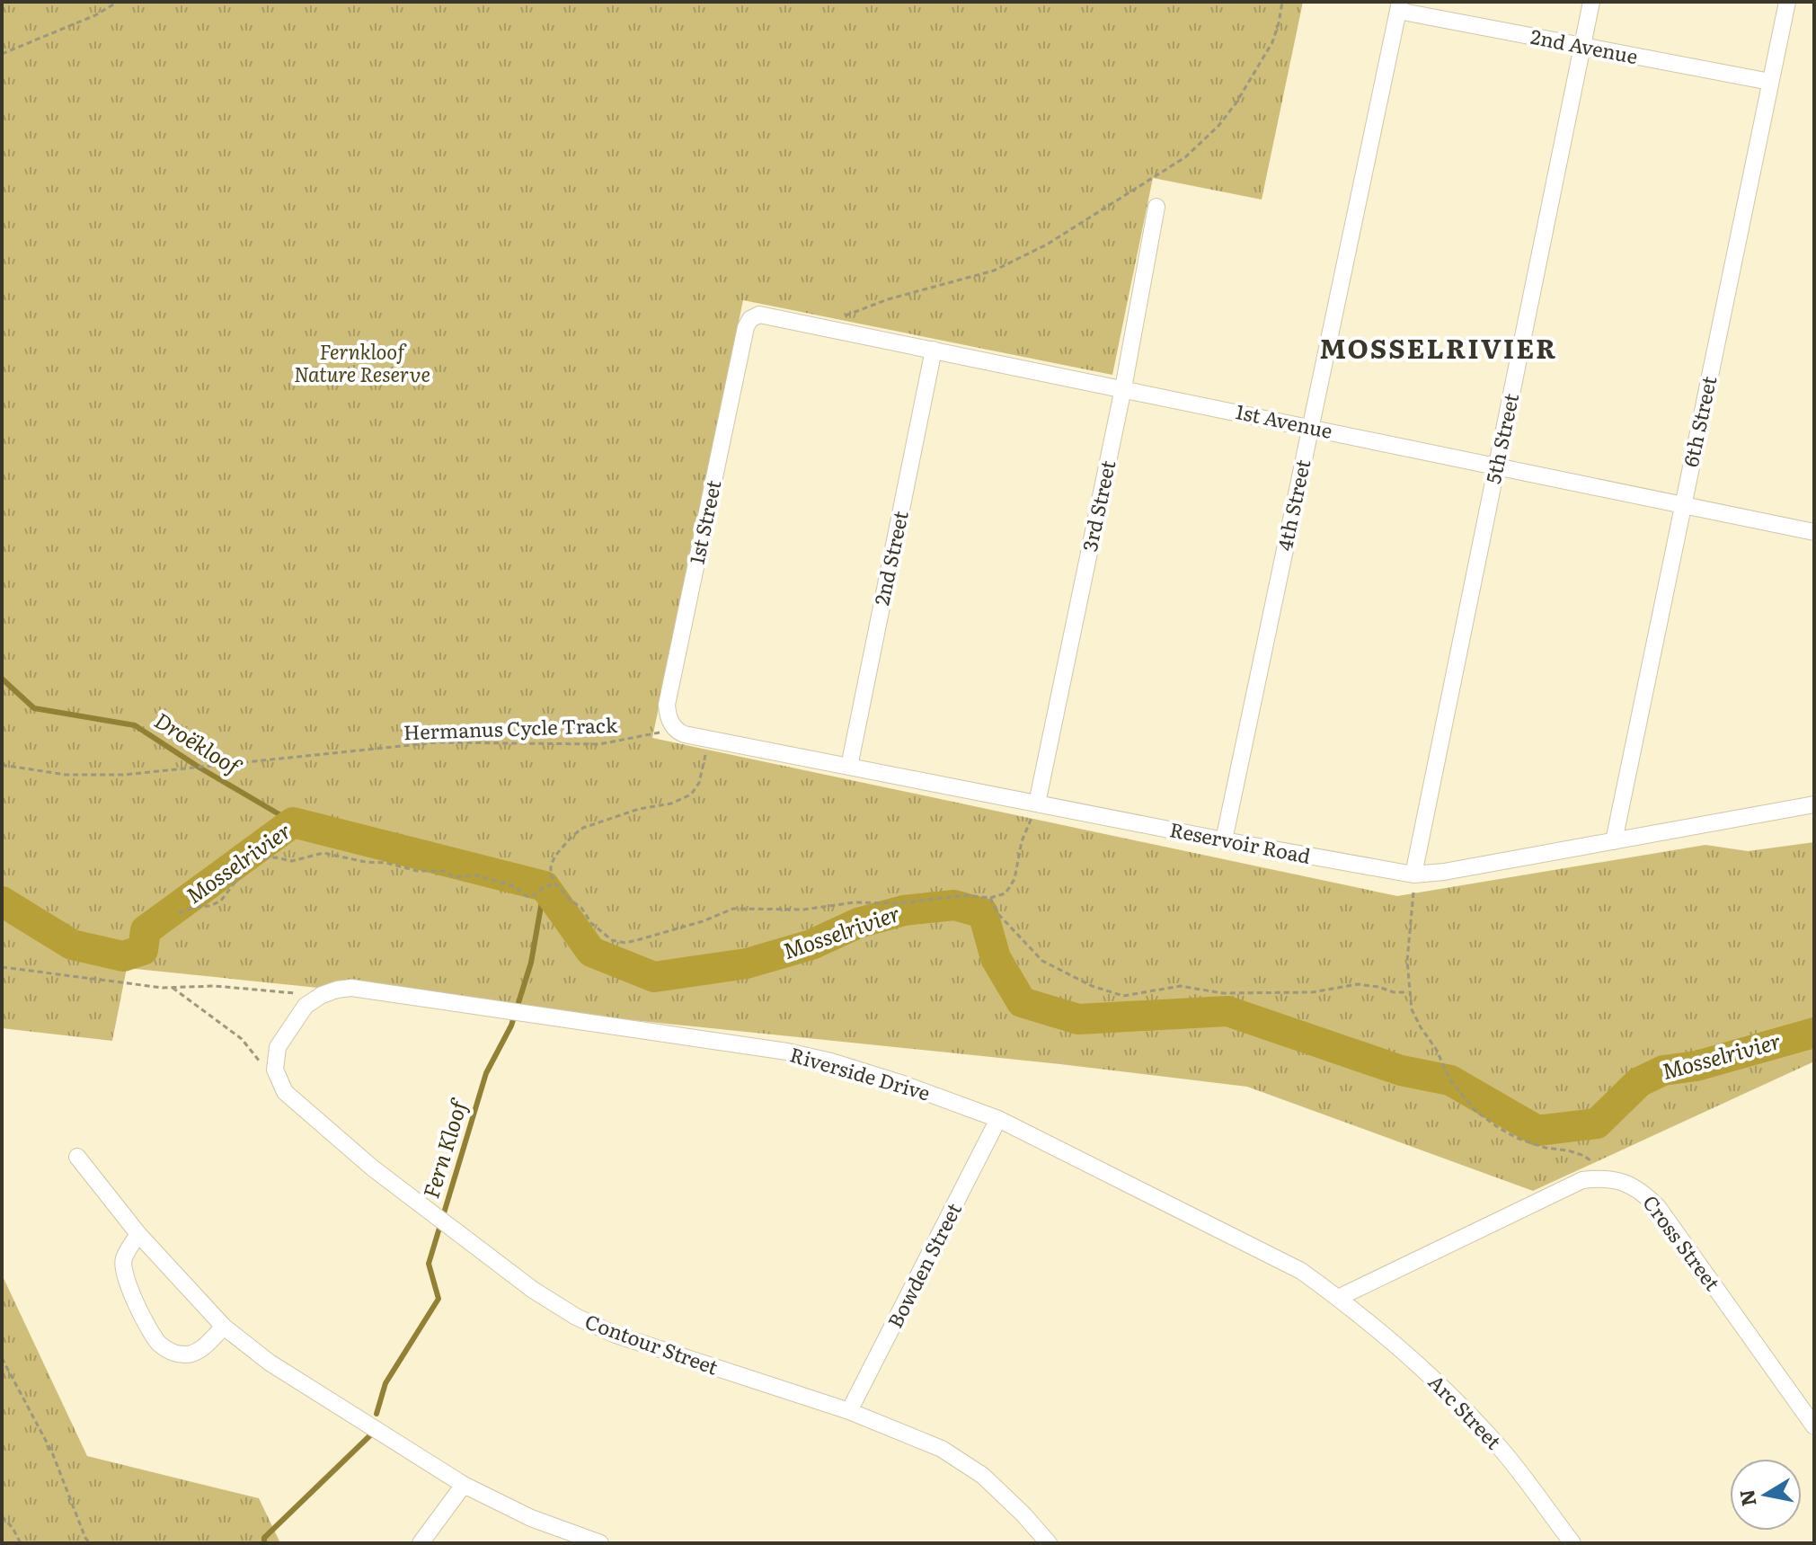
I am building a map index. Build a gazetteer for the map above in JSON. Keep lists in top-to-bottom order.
{
  "streets": {
    "street": [
      "2nd Avenue",
      "1st Avenue",
      "6th Street",
      "5th Street",
      "4th Street",
      "3rd Street",
      "1st Street",
      "2nd Street",
      "Reservoir Road",
      "Riverside Drive",
      "Cross Street",
      "Bowden Street",
      "Contour Street",
      "Arc Street"
    ],
    "path": ["Hermanus Cycle Track"]
  },
  "crossings": [
    ["2nd Avenue", "6th Street"],
    ["2nd Avenue", "5th Street"],
    ["2nd Avenue", "4th Street"],
    ["1st Avenue", "6th Street"],
    ["1st Avenue", "5th Street"],
    ["1st Avenue", "4th Street"],
    ["1st Avenue", "3rd Street"],
    ["1st Avenue", "1st Street"],
    ["1st Avenue", "2nd Street"],
    ["6th Street", "Reservoir Road"],
    ["5th Street", "Reservoir Road"],
    ["4th Street", "Reservoir Road"],
    ["3rd Street", "Reservoir Road"],
    ["1st Street", "Hermanus Cycle Track"],
    ["1st Street", "Reservoir Road"],
    ["2nd Street", "Reservoir Road"],
    ["Hermanus Cycle Track", "Reservoir Road"],
    ["Riverside Drive", "Bowden Street"],
    ["Riverside Drive", "Contour Street"],
    ["Riverside Drive", "Arc Street"],
    ["Bowden Street", "Contour Street"]
  ],
  "districts": ["MOSSELRIVIER"],
  "water": ["Droëkloof", "Mosselrivier", "Fern Kloof"],
  "parks": ["Fernkloof Nature Reserve"],
  "north": "left"
}
